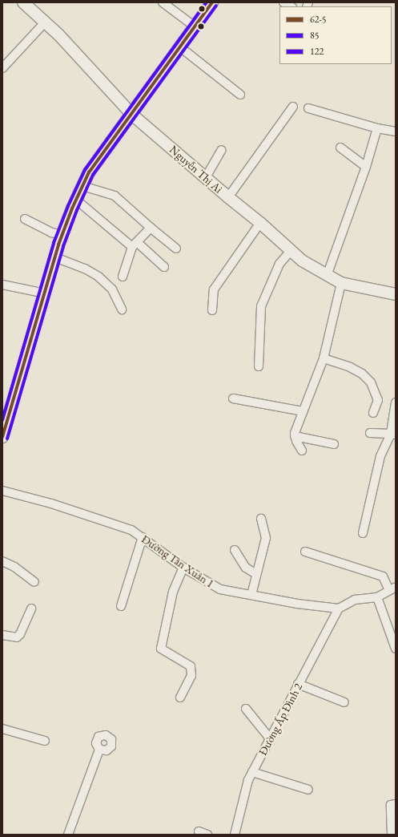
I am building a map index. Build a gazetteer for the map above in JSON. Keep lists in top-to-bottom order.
{
  "streets": {
    "street": ["Nguyễn Thị Ai", "Đường Tân Xuân 1", "Đường Ấp Đình 2"]
  },
  "crossings": [
    ["Đường Tân Xuân 1", "Đường Ấp Đình 2"]
  ],
  "lines": ["transit line 62-5", "transit line 122", "transit line 85"],
  "legend": ["62-5", "85", "122"]
}
